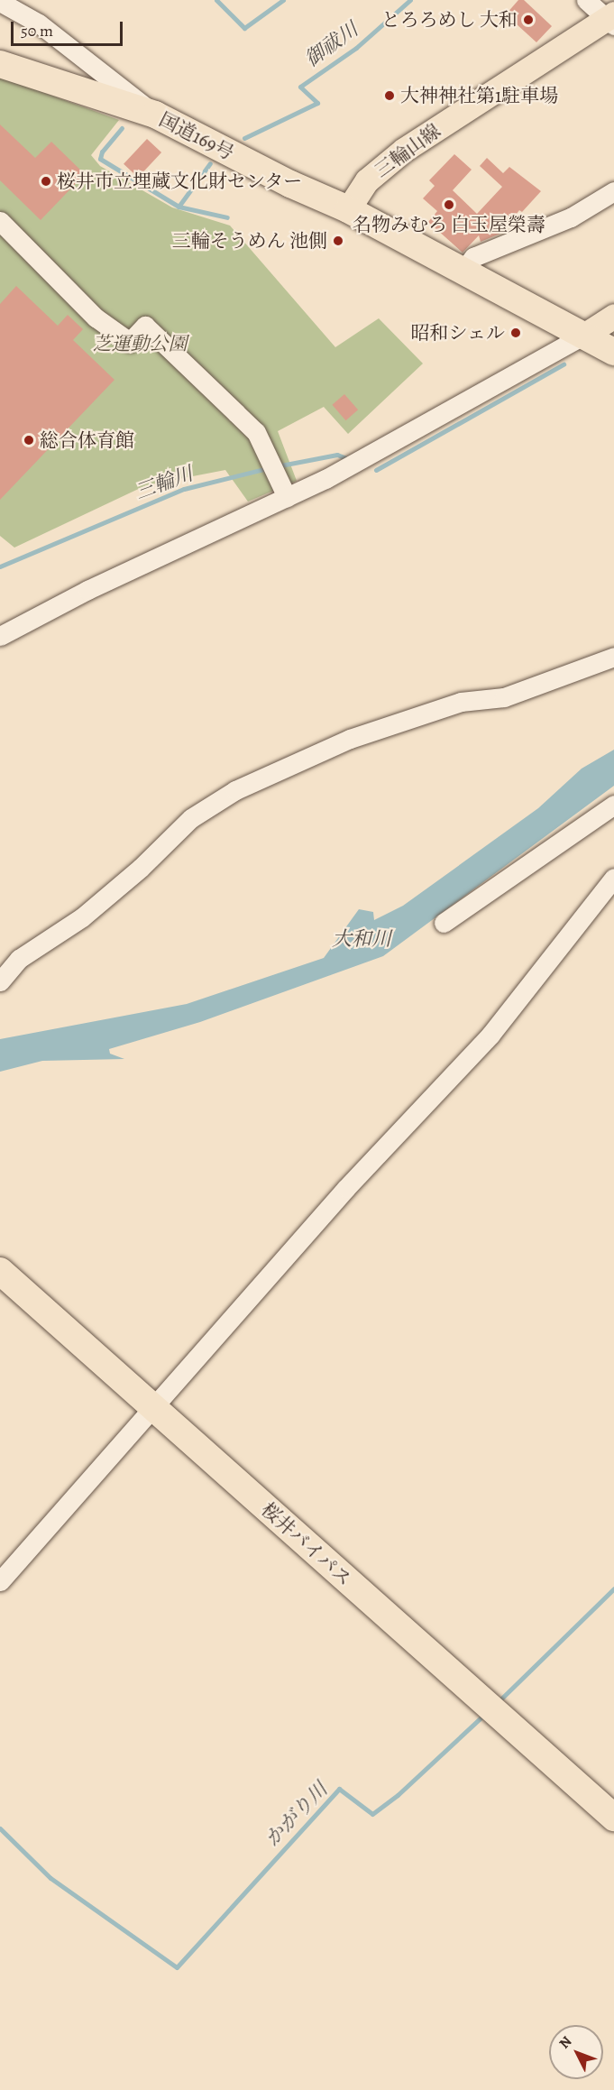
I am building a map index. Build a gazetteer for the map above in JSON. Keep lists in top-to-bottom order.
{
  "streets": {
    "highway": ["国道169号", "桜井バイパス"],
    "main road": ["三輪山線"]
  },
  "crossings": [
    ["国道169号", "三輪山線"]
  ],
  "water": [
    "御祓川",
    "三輪川",
    "大和川",
    "かがり川"
  ],
  "parks": ["芝運動公園"],
  "places": [
    "とろろめし 大和",
    "大神神社第1駐車場",
    "桜井市立埋蔵文化財センター",
    "名物みむろ 白玉屋榮壽",
    "三輪そうめん 池側",
    "昭和シェル",
    "総合体育館"
  ],
  "scale_bar": "50 m",
  "north": "top left"
}
